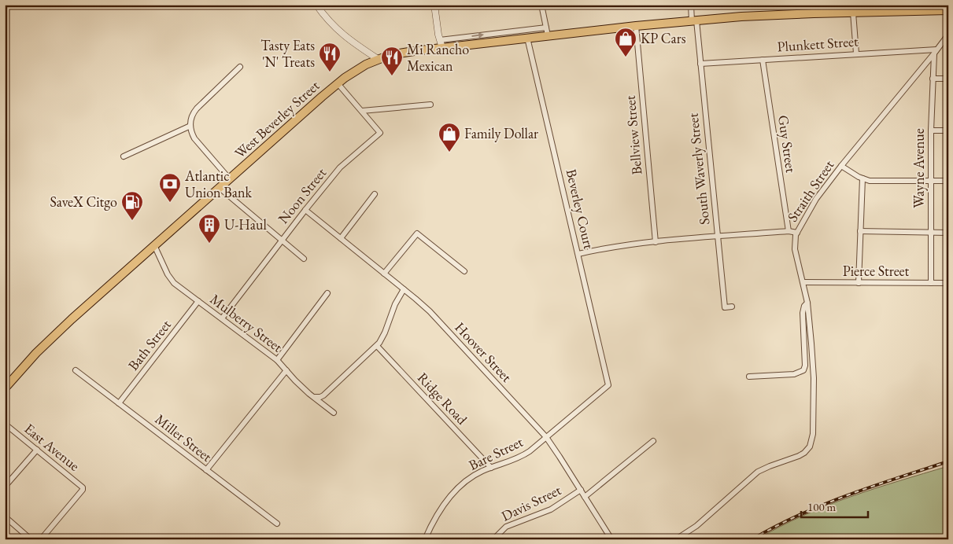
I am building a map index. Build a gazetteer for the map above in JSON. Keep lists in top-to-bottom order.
{
  "streets": {
    "main road": ["West Beverley Street"],
    "street": [
      "Plunkett Street",
      "Bellview Street",
      "Guy Street",
      "Wayne Avenue",
      "South Waverly Street",
      "Straith Street",
      "Noon Street",
      "Beverley Court",
      "Pierce Street",
      "Mulberry Street",
      "Bath Street",
      "Hoover Street",
      "Ridge Road",
      "Miller Street",
      "East Avenue",
      "Bare Street",
      "Davis Street"
    ]
  },
  "crossings": [
    ["Plunkett Street", "Guy Street"],
    ["Plunkett Street", "Wayne Avenue"],
    ["Plunkett Street", "South Waverly Street"],
    ["Plunkett Street", "Straith Street"],
    ["West Beverley Street", "Bellview Street"],
    ["West Beverley Street", "South Waverly Street"],
    ["West Beverley Street", "Beverley Court"],
    ["West Beverley Street", "Mulberry Street"],
    ["Wayne Avenue", "Straith Street"],
    ["Wayne Avenue", "Pierce Street"],
    ["Straith Street", "Pierce Street"],
    ["Noon Street", "Mulberry Street"],
    ["Noon Street", "Hoover Street"],
    ["Beverley Court", "Bare Street"],
    ["Mulberry Street", "Bath Street"],
    ["Bath Street", "Miller Street"],
    ["Hoover Street", "Bare Street"],
    ["Hoover Street", "Davis Street"],
    ["Ridge Road", "Bare Street"]
  ],
  "places": {
    "shop": ["KP Cars", "Family Dollar"],
    "restaurant": ["Tasty Eats 'N' Treats", "Mi Rancho Mexican"],
    "bank": ["Atlantic Union Bank"],
    "fuel station": ["SaveX Citgo"],
    "building": ["U-Haul"]
  },
  "scale_bar": "100 m"
}
